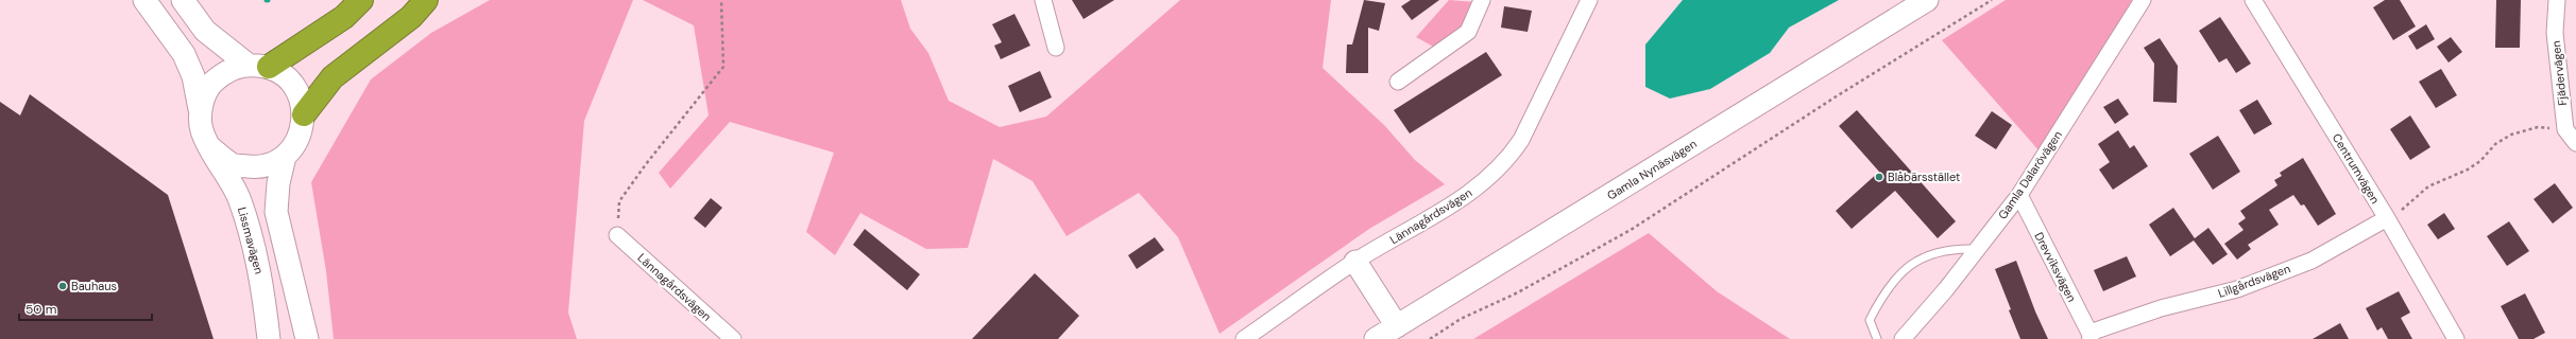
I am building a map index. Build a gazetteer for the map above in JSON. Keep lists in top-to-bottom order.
{
  "streets": {
    "street": [
      "Fjädervägen",
      "Centrumvägen",
      "Gamla Nynäsvägen",
      "Gamla Dalarövägen",
      "Lännagårdsvägen",
      "Lissmavägen",
      "Drevviksvägen",
      "Lillgårdsvägen"
    ]
  },
  "crossings": [
    ["Centrumvägen", "Lillgårdsvägen"],
    ["Gamla Dalarövägen", "Drevviksvägen"],
    ["Drevviksvägen", "Lillgårdsvägen"]
  ],
  "places": ["Blåbärsstället", "Bauhaus"],
  "scale_bar": "50 m"
}
